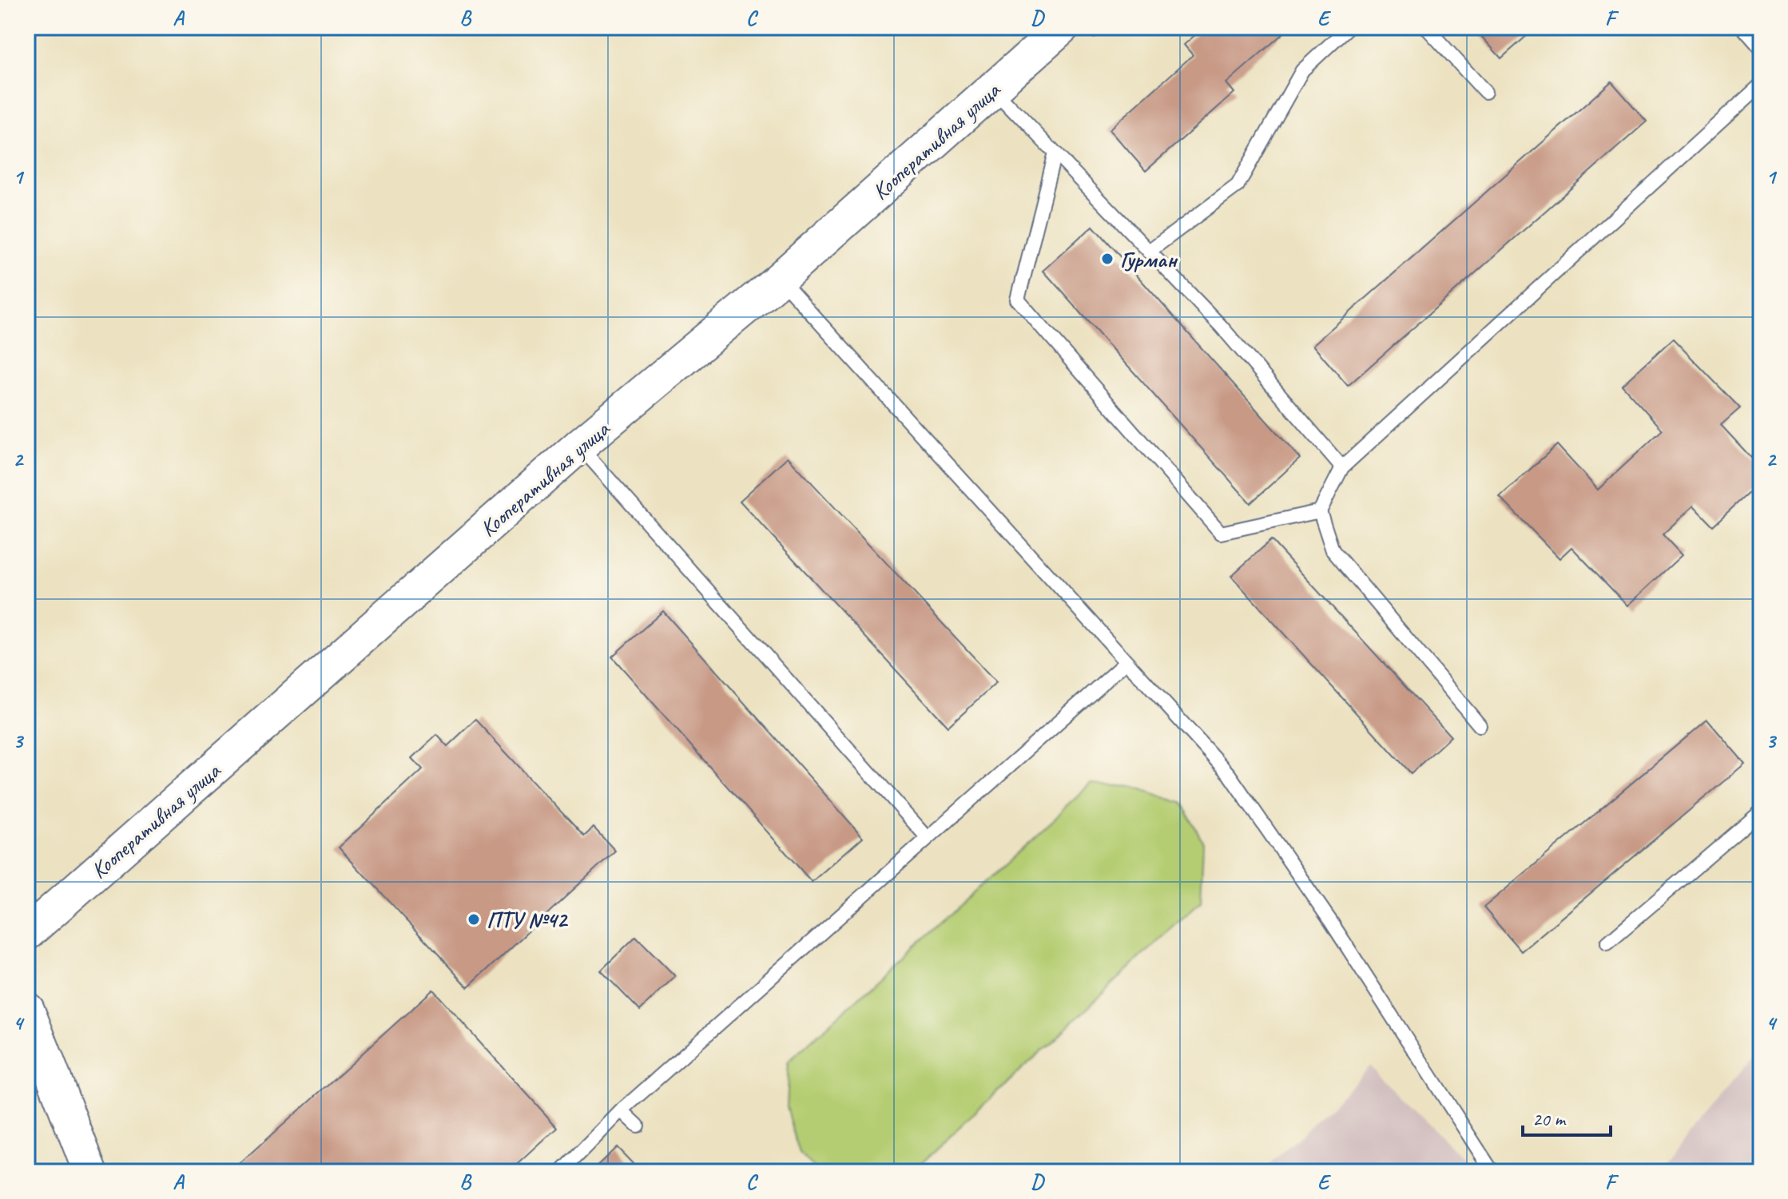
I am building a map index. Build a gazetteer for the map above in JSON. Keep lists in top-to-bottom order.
{
  "streets": {
    "street": ["Кооперативная улица"]
  },
  "places": ["Гурман", "ПТУ №42"],
  "scale_bar": "20 m",
  "grid": {
    "columns": [
      "A",
      "B",
      "C",
      "D",
      "E",
      "F"
    ],
    "rows": [
      "1",
      "2",
      "3",
      "4"
    ]
  }
}
